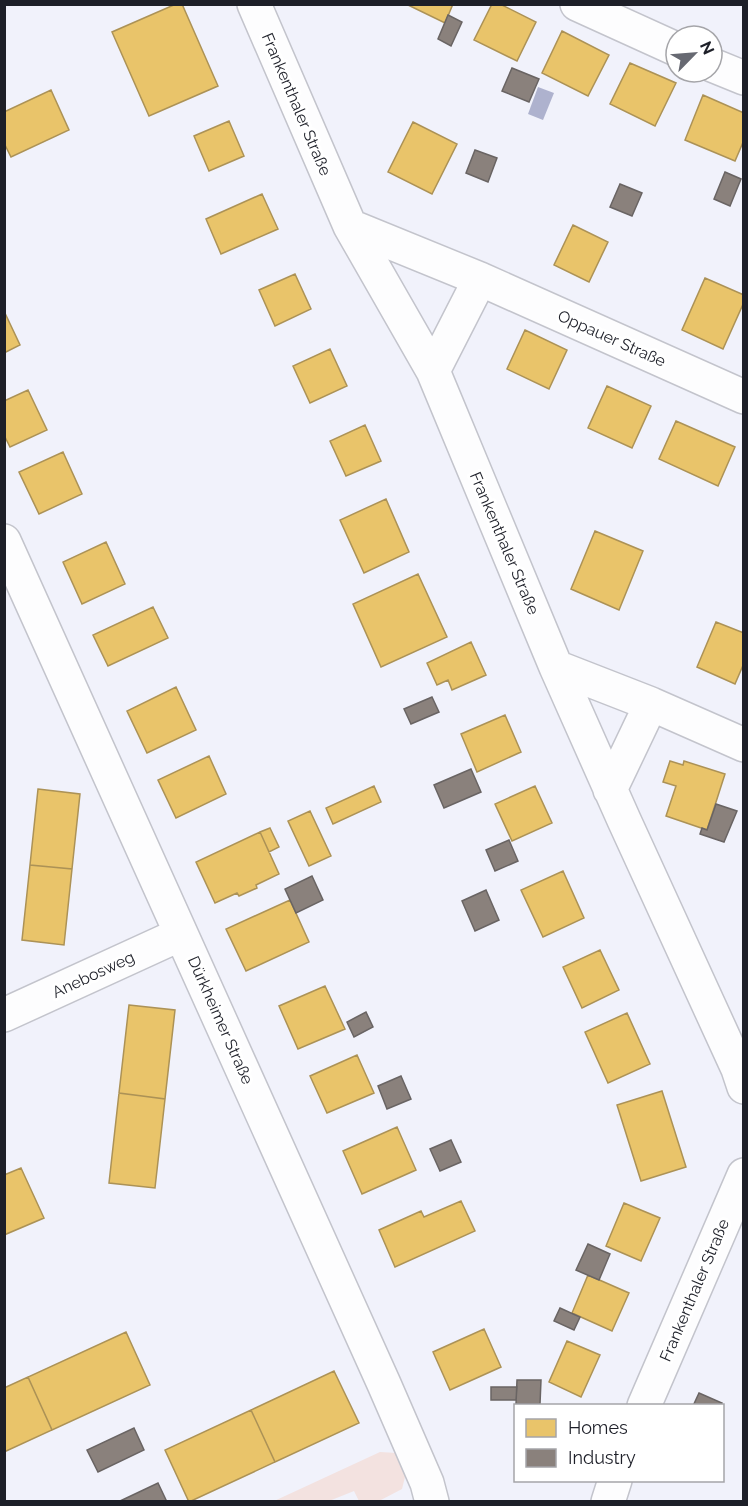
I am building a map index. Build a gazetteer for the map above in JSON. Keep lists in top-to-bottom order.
{
  "streets": {
    "street": [
      "Frankenthaler Straße",
      "Oppauer Straße",
      "Anebosweg",
      "Dürkheimer Straße"
    ]
  },
  "crossings": [
    ["Frankenthaler Straße", "Oppauer Straße"],
    ["Anebosweg", "Dürkheimer Straße"]
  ],
  "legend": ["Homes", "Industry"],
  "north": "top right"
}
